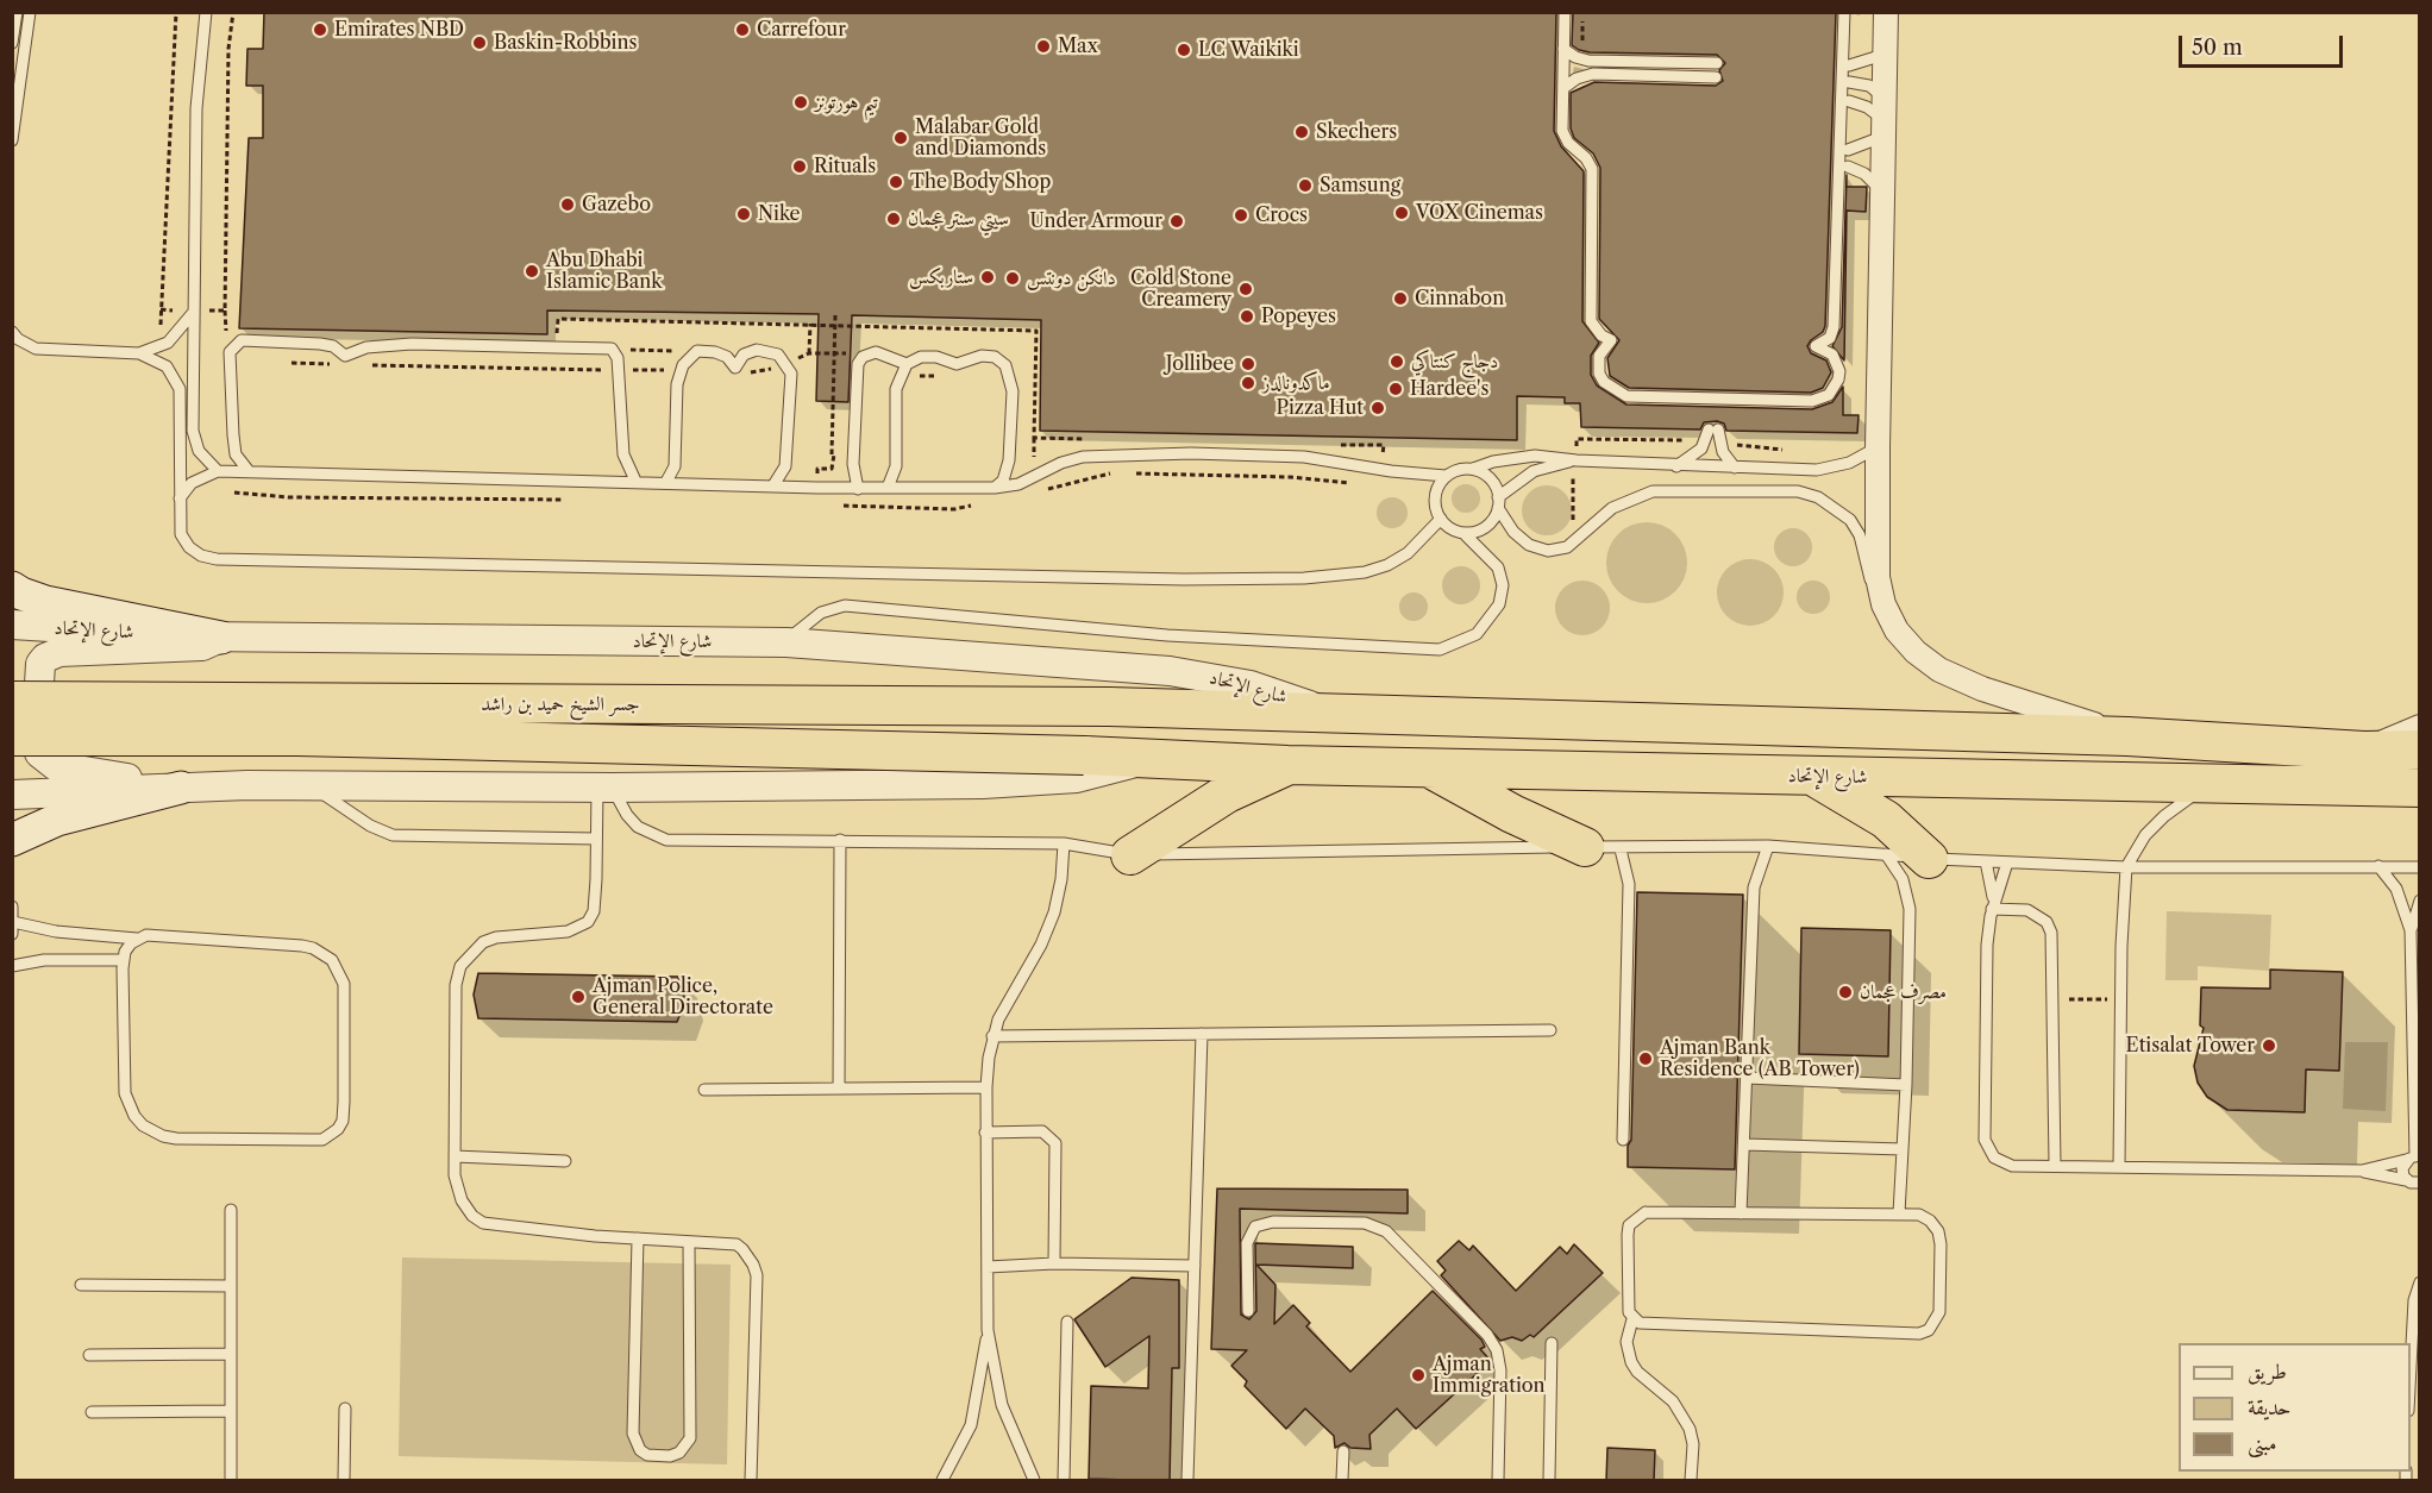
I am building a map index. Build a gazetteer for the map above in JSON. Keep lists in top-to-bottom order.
{
  "streets": {
    "highway": ["شارع الإتحاد", "جسر الشيخ حميد بن راشد"]
  },
  "crossings": [
    ["شارع الإتحاد", "جسر الشيخ حميد بن راشد"]
  ],
  "places": [
    "Emirates NBD",
    "Carrefour",
    "Baskin-Robbins",
    "Max",
    "LC Waikiki",
    "تيم هورتونز",
    "Skechers",
    "Malabar Gold and Diamonds",
    "Rituals",
    "The Body Shop",
    "Samsung",
    "Gazebo",
    "VOX Cinemas",
    "Nike",
    "Crocs",
    "سيتي سنتر عجمان",
    "Under Armour",
    "Abu Dhabi Islamic Bank",
    "ستاربكس",
    "دانكن دونتس",
    "Cold Stone Creamery",
    "Cinnabon",
    "Popeyes",
    "دجاج كنتاكي",
    "Jollibee",
    "ماكدونالدز",
    "Hardee's",
    "Pizza Hut",
    "مصرف عجمان",
    "Ajman Police, General Directorate",
    "Etisalat Tower",
    "Ajman Bank Residence (AB Tower)",
    "Ajman Immigration"
  ],
  "legend": ["طريق", "حديقة", "مبنى"],
  "scale_bar": "50 m"
}
